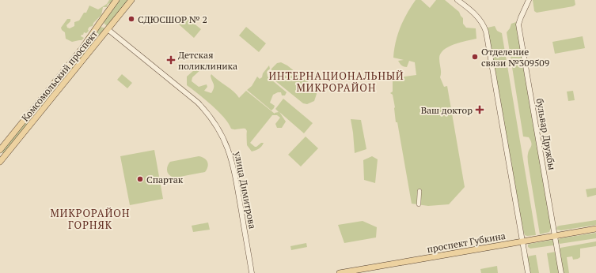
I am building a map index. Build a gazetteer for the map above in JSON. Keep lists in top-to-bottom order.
{
  "streets": {
    "main road": [
      "Комсомольский проспект",
      "бульвар Дружбы",
      "улица Димитрова",
      "проспект Губкина"
    ]
  },
  "crossings": [
    ["Комсомольский проспект", "улица Димитрова"],
    ["бульвар Дружбы", "проспект Губкина"]
  ],
  "districts": ["ИНТЕРНАЦИОНАЛЬНЫЙ МИКРОРАЙОН", "МИКРОРАЙОН ГОРНЯК"],
  "places": {
    "other": ["СДЮСШОР № 2", "Отделение связи №309509", "Спартак"],
    "health": ["Детская поликлиника", "Ваш доктор"]
  }
}
